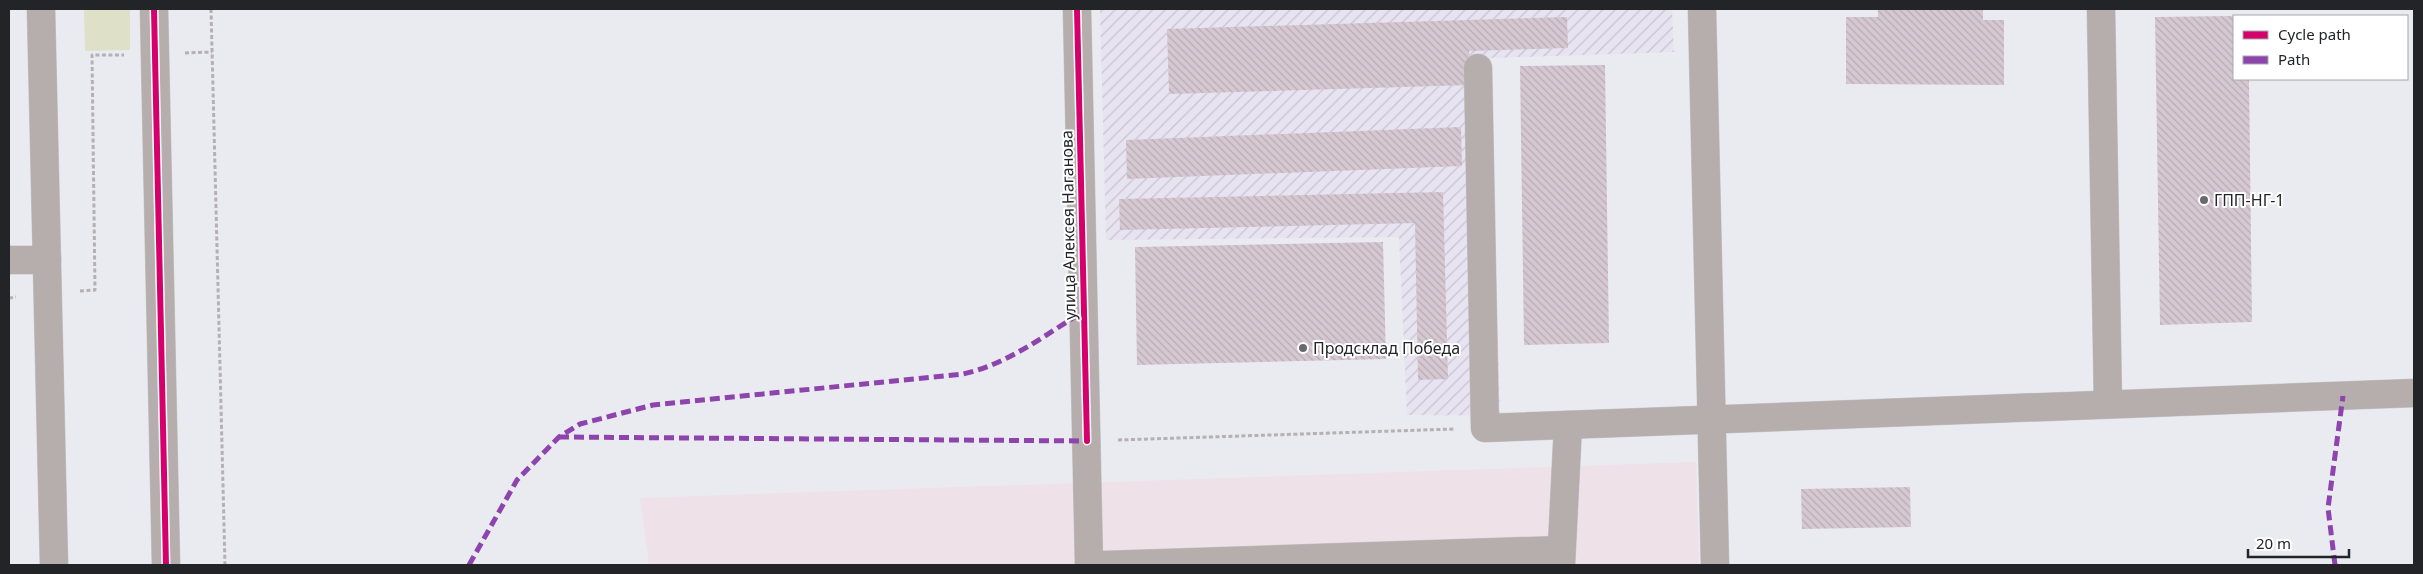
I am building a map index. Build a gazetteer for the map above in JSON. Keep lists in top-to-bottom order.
{
  "streets": {
    "street": ["улица Алексея Наганова"]
  },
  "places": ["ГПП-НГ-1", "Продсклад Победа"],
  "legend": ["Cycle path", "Path"],
  "scale_bar": "20 m"
}
